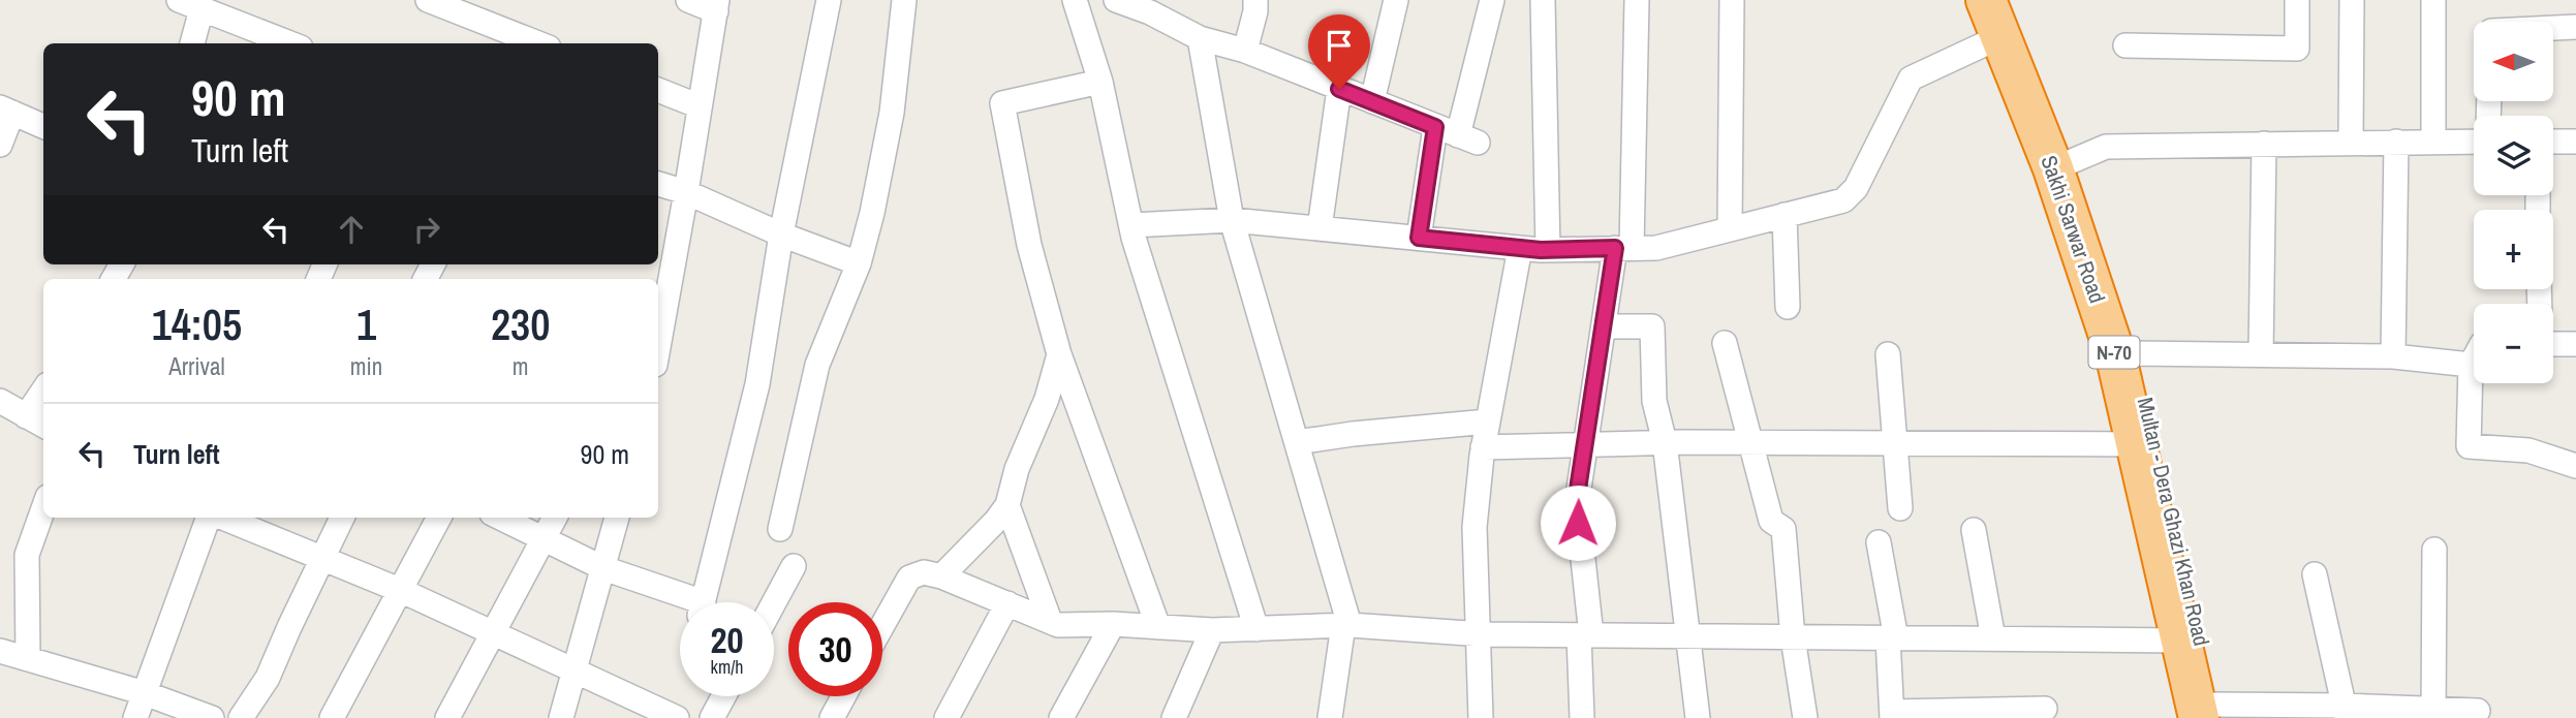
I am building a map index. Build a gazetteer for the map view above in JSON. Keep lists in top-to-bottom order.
{
  "streets": {
    "highway": ["Sakhi Sarwar Road", "N-70", "Multan - Dera Ghazi Khan Road"]
  },
  "crossings": [
    ["Sakhi Sarwar Road", "Multan - Dera Ghazi Khan Road"]
  ],
  "north": "left",
  "page": {
    "map_buttons": ["+", "−"],
    "turn": ["90 m", "Turn left"],
    "eta": [
      "14:05",
      "Arrival",
      "1",
      "min",
      "230",
      "m"
    ],
    "list": [
      {
        "name": "Turn left",
        "value": "90 m"
      }
    ],
    "speed": "20 km/h",
    "limit": "30"
  }
}
